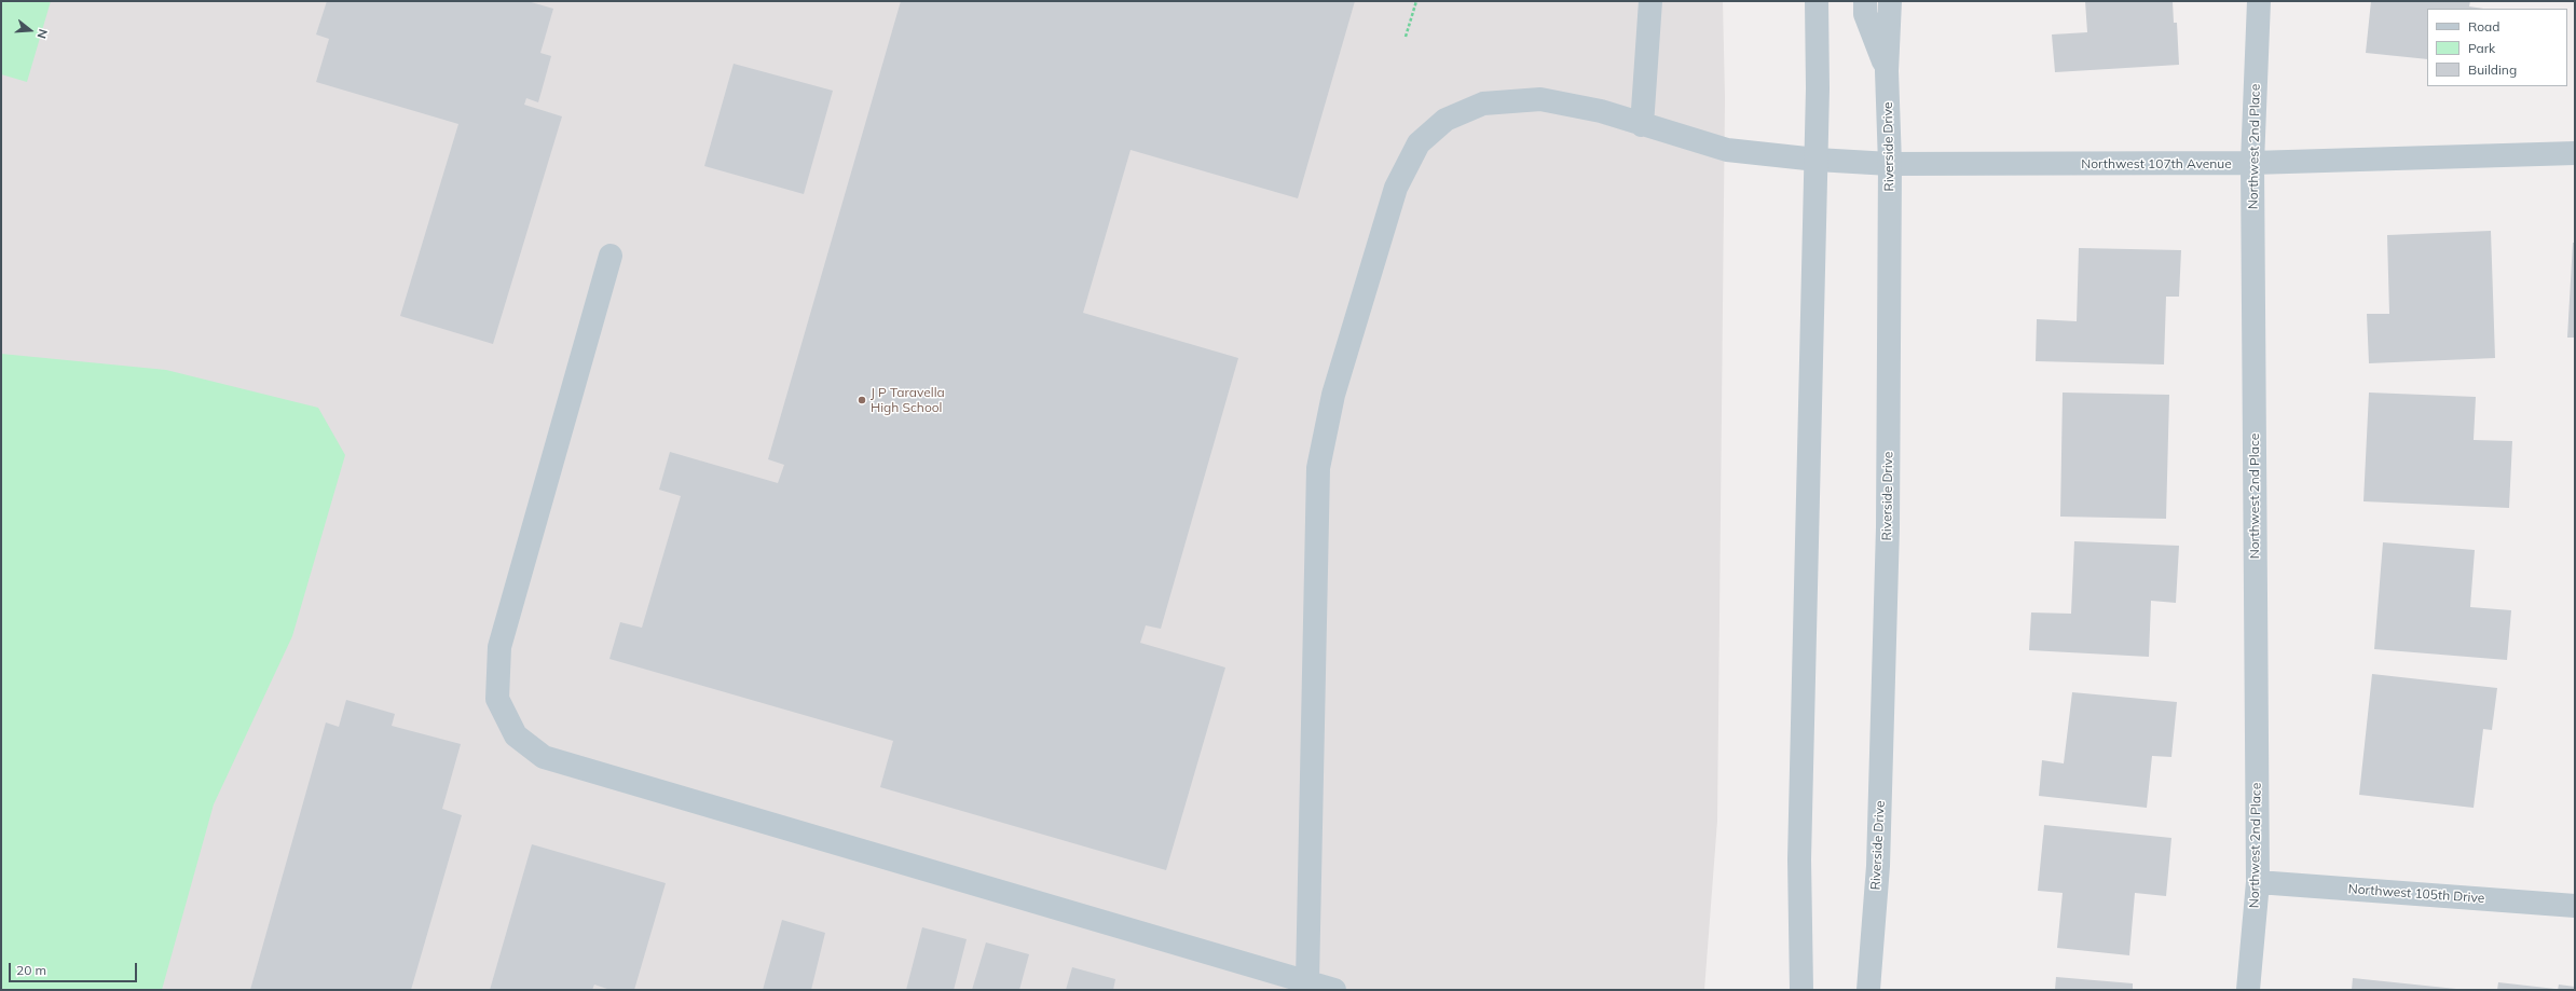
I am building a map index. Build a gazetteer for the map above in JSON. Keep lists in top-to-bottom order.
{
  "streets": {
    "street": [
      "Riverside Drive",
      "Northwest 2nd Place",
      "Northwest 107th Avenue",
      "Northwest 105th Drive"
    ]
  },
  "crossings": [
    ["Riverside Drive", "Northwest 107th Avenue"],
    ["Northwest 2nd Place", "Northwest 107th Avenue"],
    ["Northwest 2nd Place", "Northwest 105th Drive"]
  ],
  "places": ["J P Taravella High School"],
  "legend": ["Road", "Park", "Building"],
  "scale_bar": "20 m",
  "north": "right"
}
